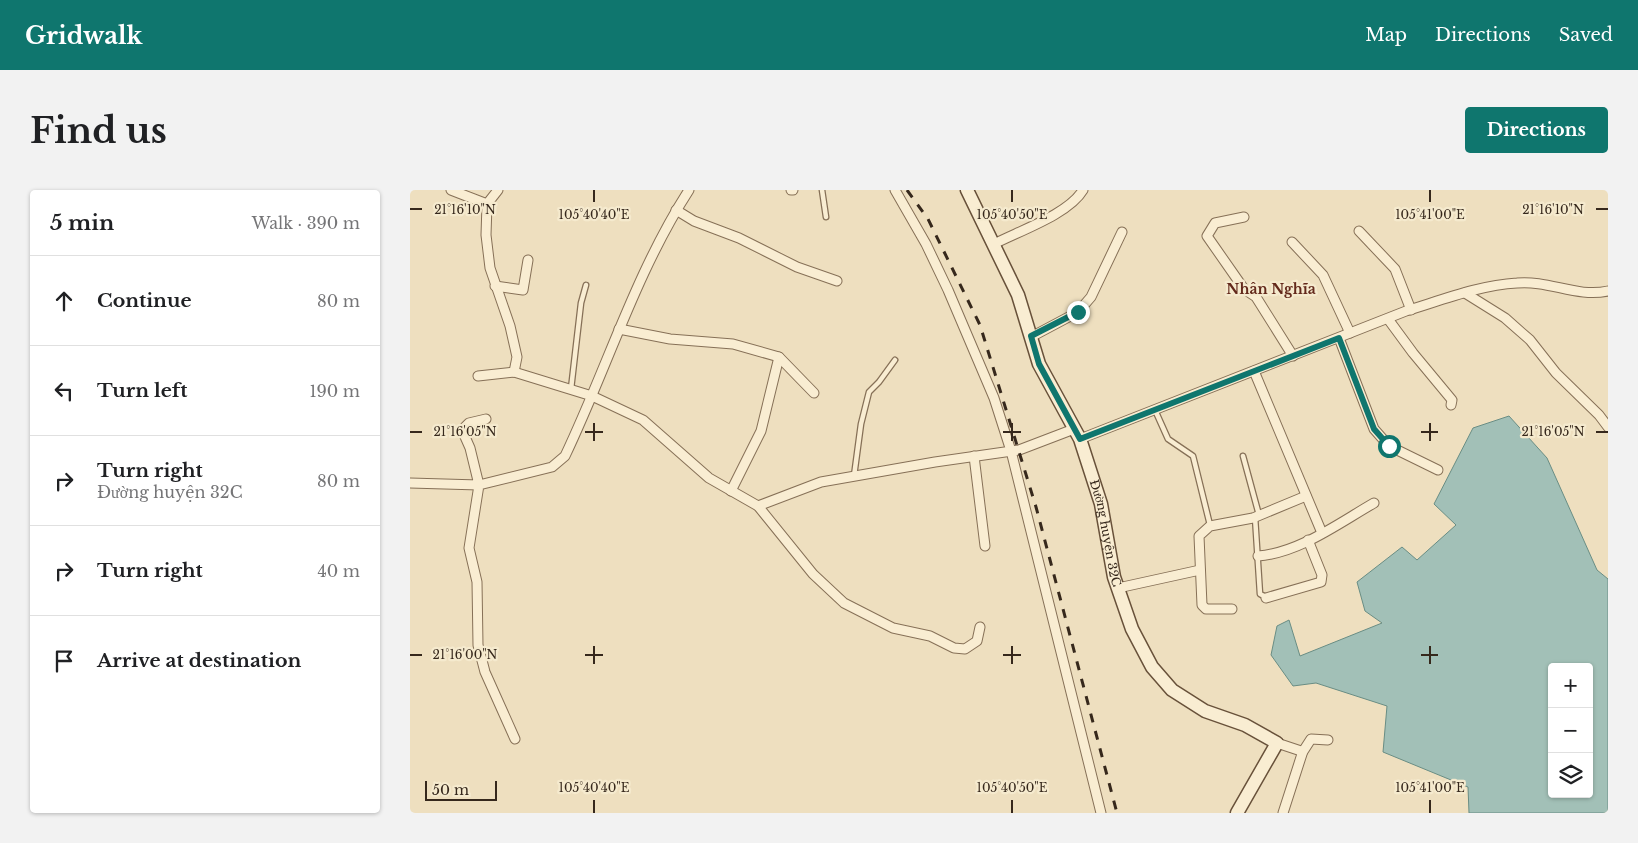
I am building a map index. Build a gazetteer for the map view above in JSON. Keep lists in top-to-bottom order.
{
  "streets": {
    "street": ["Đường huyện 32C"]
  },
  "districts": ["Nhân Nghĩa"],
  "scale_bar": "50 m",
  "page": {
    "header": "Gridwalk",
    "nav": ["Map", "Directions", "Saved"],
    "buttons": "Directions",
    "title": "Find us",
    "heading": ["5 min", "Walk · 390 m"],
    "list": [
      ["Continue", "80 m"],
      ["Turn left", "190 m"],
      ["Turn right", "Đường huyện 32C", "80 m"],
      ["Turn right", "40 m"],
      "Arrive at destination"
    ],
    "map_buttons": ["+", "−"],
    "scale": "50 m"
  },
  "coordinates": [
    "21°16'10\"N",
    "105°40'40\"E",
    "105°40'50\"E",
    "105°41'00\"E",
    "21°16'05\"N",
    "21°16'00\"N"
  ]
}
